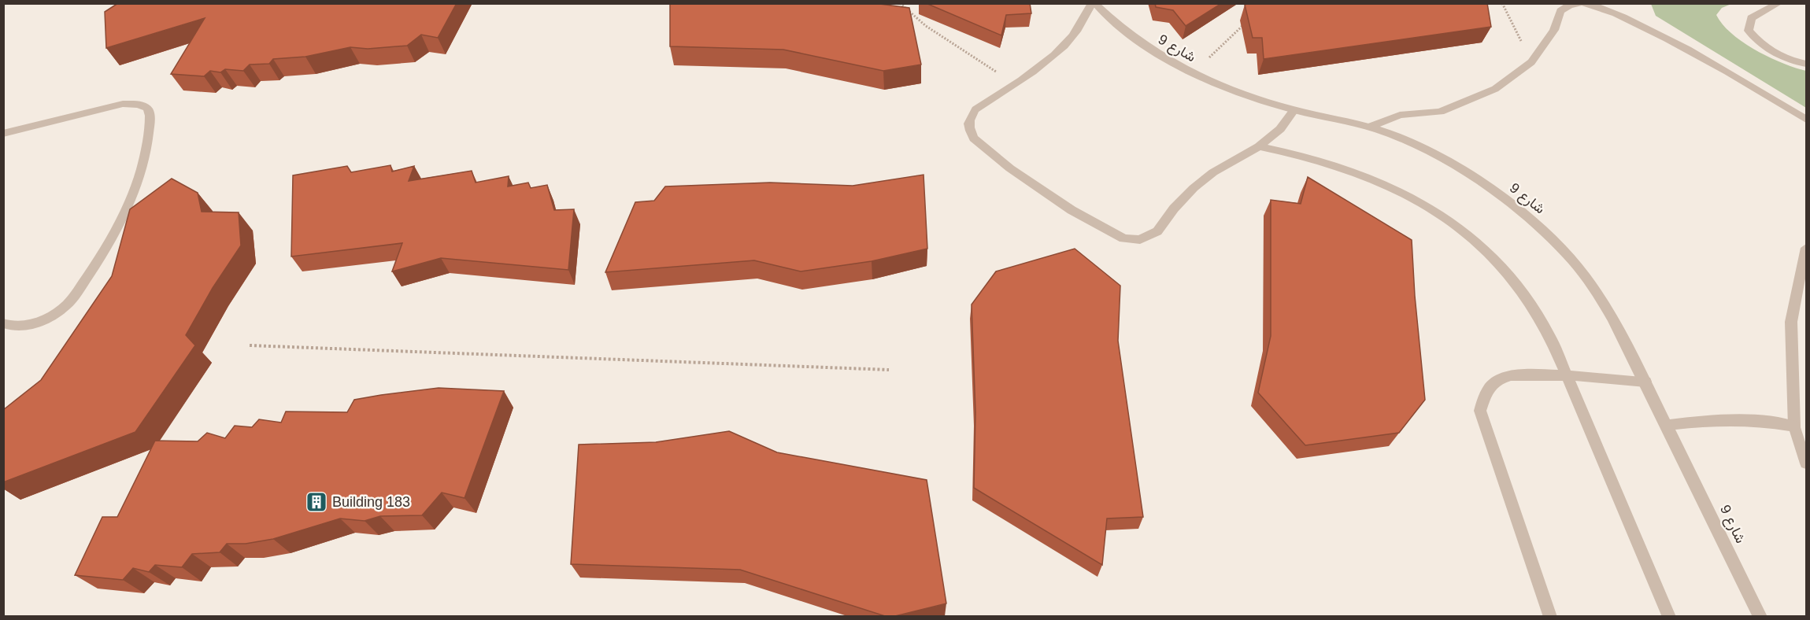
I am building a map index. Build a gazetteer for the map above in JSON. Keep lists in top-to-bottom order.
{
  "streets": {
    "street": ["شارع 9"]
  },
  "places": {
    "building": ["Building 183"]
  }
}
